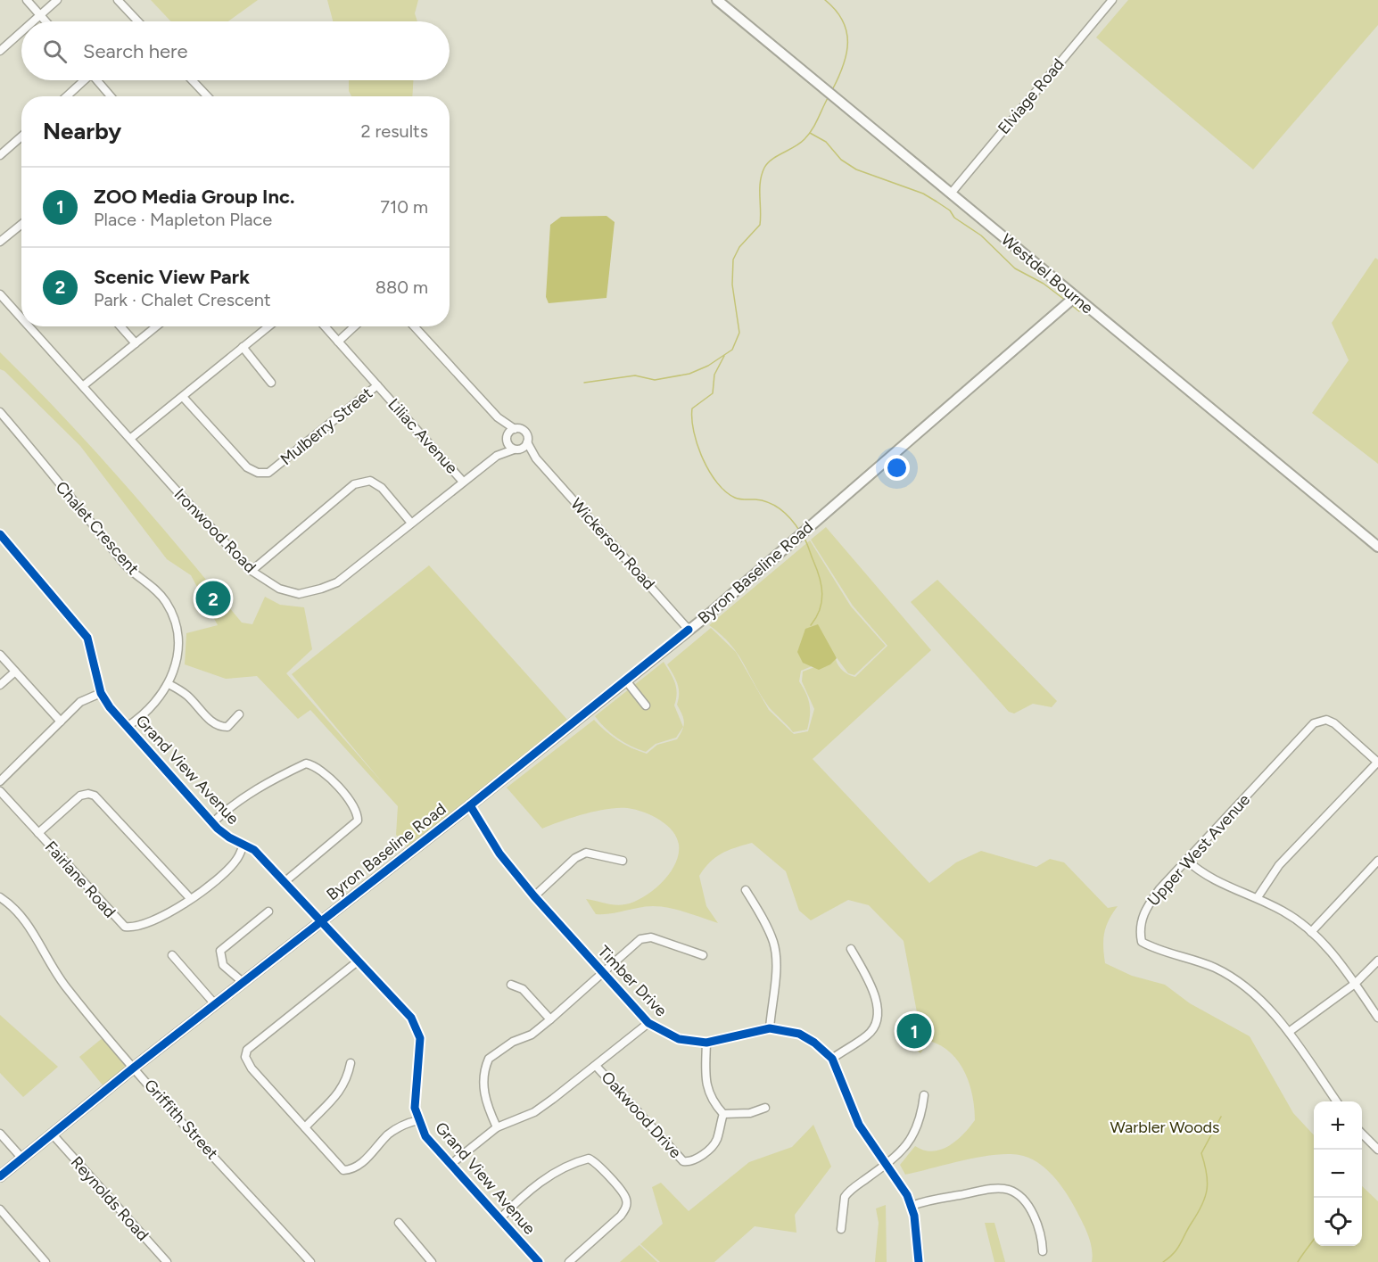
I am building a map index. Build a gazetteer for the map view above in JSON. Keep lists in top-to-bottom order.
{
  "streets": {
    "main road": ["Westdel Bourne", "Byron Baseline Road"],
    "street": [
      "Elviage Road",
      "Mulberry Street",
      "Liliac Avenue",
      "Chalet Crescent",
      "Ironwood Road",
      "Wickerson Road",
      "Grand View Avenue",
      "Upper West Avenue",
      "Fairlane Road",
      "Timber Drive",
      "Oakwood Drive",
      "Griffith Street",
      "Reynolds Road"
    ]
  },
  "crossings": [
    ["Elviage Road", "Westdel Bourne"],
    ["Westdel Bourne", "Byron Baseline Road"],
    ["Mulberry Street", "Liliac Avenue"],
    ["Liliac Avenue", "Ironwood Road"],
    ["Chalet Crescent", "Grand View Avenue"],
    ["Ironwood Road", "Wickerson Road"],
    ["Wickerson Road", "Byron Baseline Road"],
    ["Byron Baseline Road", "Grand View Avenue"],
    ["Byron Baseline Road", "Timber Drive"],
    ["Byron Baseline Road", "Griffith Street"],
    ["Byron Baseline Road", "Reynolds Road"],
    ["Grand View Avenue", "Fairlane Road"]
  ],
  "parks": ["Warbler Woods"],
  "page": {
    "search": "Search here",
    "heading": ["Nearby", "2 results"],
    "list": [
      {
        "mark": "1",
        "name": "ZOO Media Group Inc.",
        "note": "Place · Mapleton Place",
        "value": "710 m"
      },
      {
        "mark": "2",
        "name": "Scenic View Park",
        "note": "Park · Chalet Crescent",
        "value": "880 m"
      }
    ],
    "pins": ["2", "1"],
    "map_buttons": ["+", "−"]
  }
}
